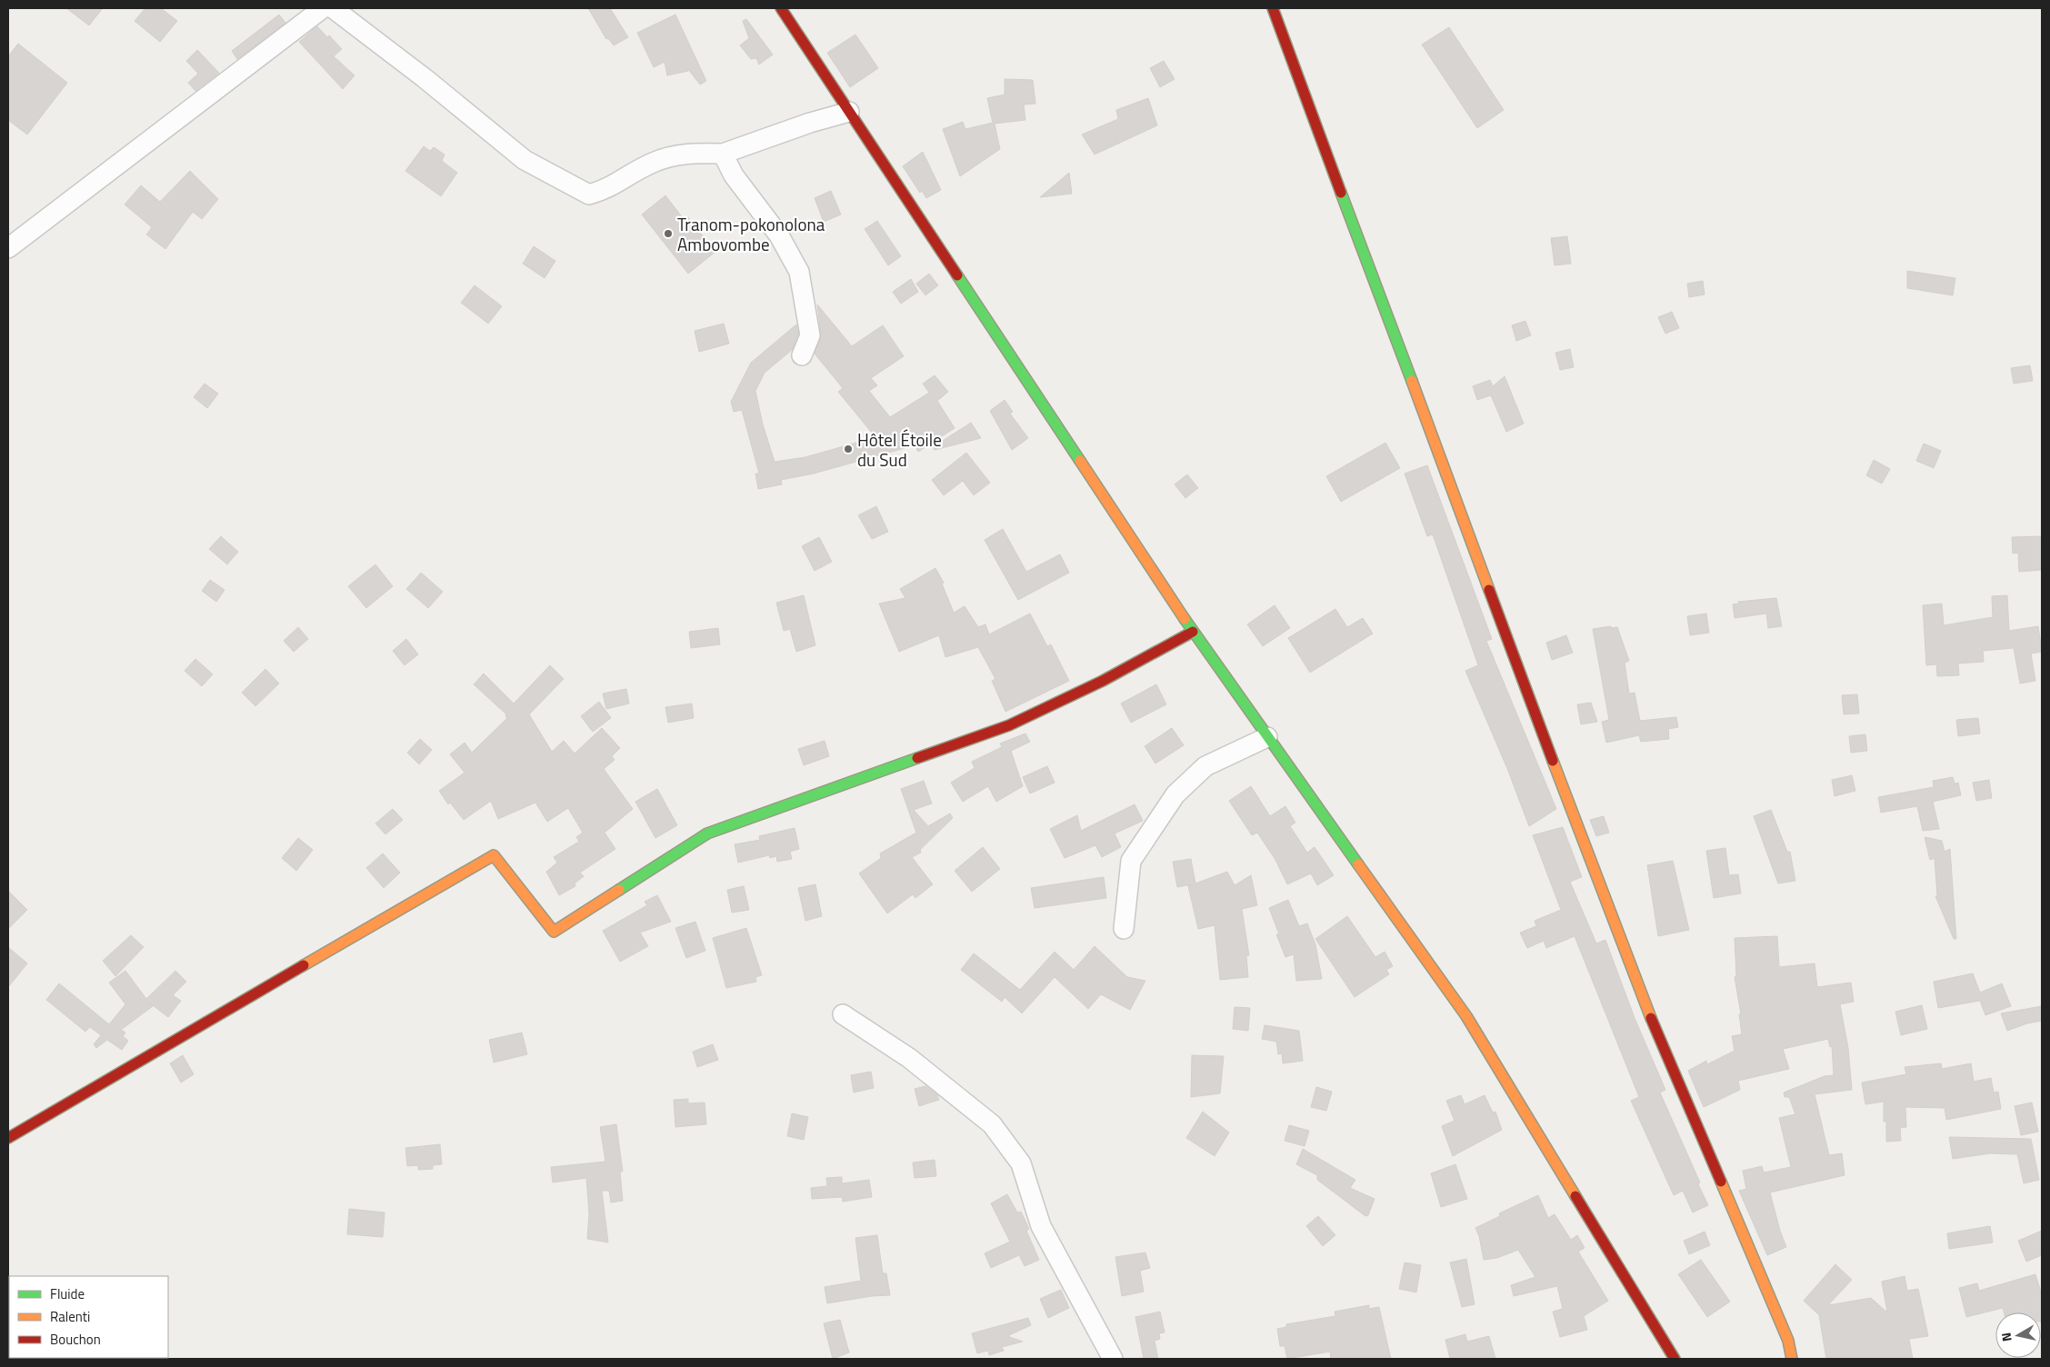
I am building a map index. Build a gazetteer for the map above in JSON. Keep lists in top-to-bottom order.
{
  "places": ["Tranom-pokonolona Ambovombe", "Hôtel Étoile du Sud"],
  "legend": ["Fluide", "Ralenti", "Bouchon"],
  "north": "left"
}
